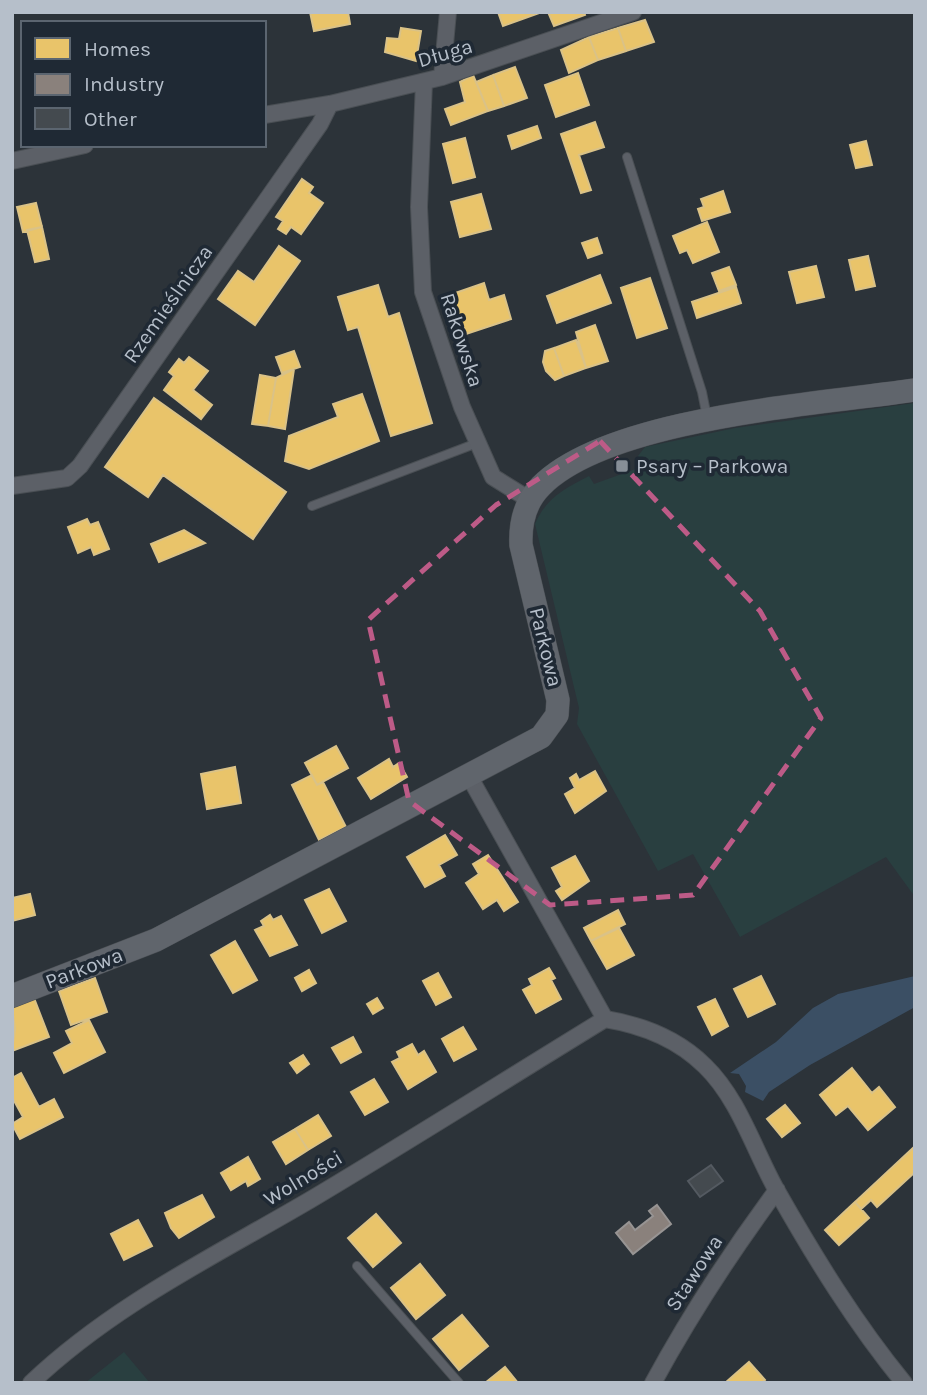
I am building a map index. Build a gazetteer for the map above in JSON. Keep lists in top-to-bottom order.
{
  "streets": {
    "street": [
      "Długa",
      "Rzemieślnicza",
      "Rakowska",
      "Parkowa",
      "Wolności",
      "Stawowa"
    ]
  },
  "crossings": [
    ["Długa", "Rzemieślnicza"],
    ["Długa", "Rakowska"],
    ["Rakowska", "Parkowa"]
  ],
  "places": {
    "transit": ["Psary – Parkowa"]
  },
  "legend": ["Homes", "Industry", "Other"]
}
